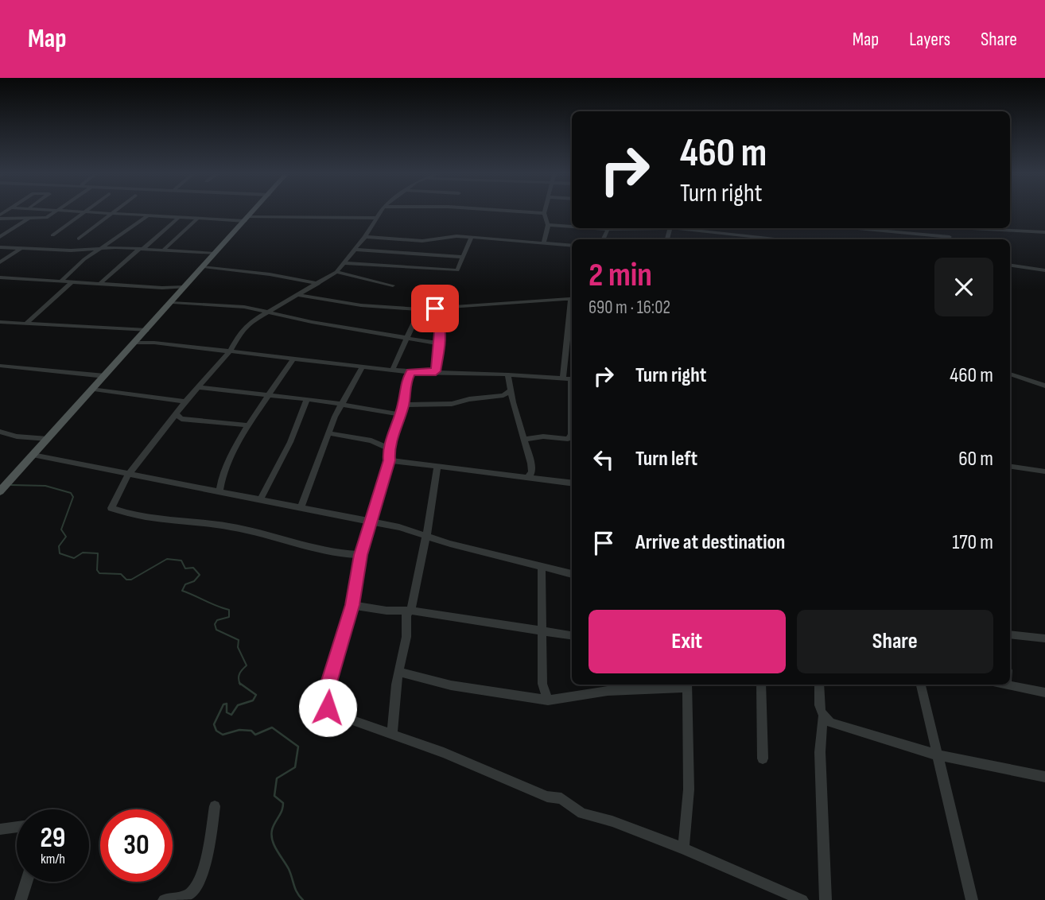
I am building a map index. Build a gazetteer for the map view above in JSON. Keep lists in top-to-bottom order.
{
  "page": {
    "header": "Map",
    "nav": ["Map", "Layers", "Share"],
    "turn": ["460 m", "Turn right"],
    "heading": ["2 min", "690 m · 16:02"],
    "list": [
      {
        "name": "Turn right",
        "value": "460 m"
      },
      {
        "name": "Turn left",
        "value": "60 m"
      },
      {
        "name": "Arrive at destination",
        "value": "170 m"
      }
    ],
    "buttons": ["Exit", "Share"],
    "speed": "29 km/h",
    "limit": "30"
  }
}
